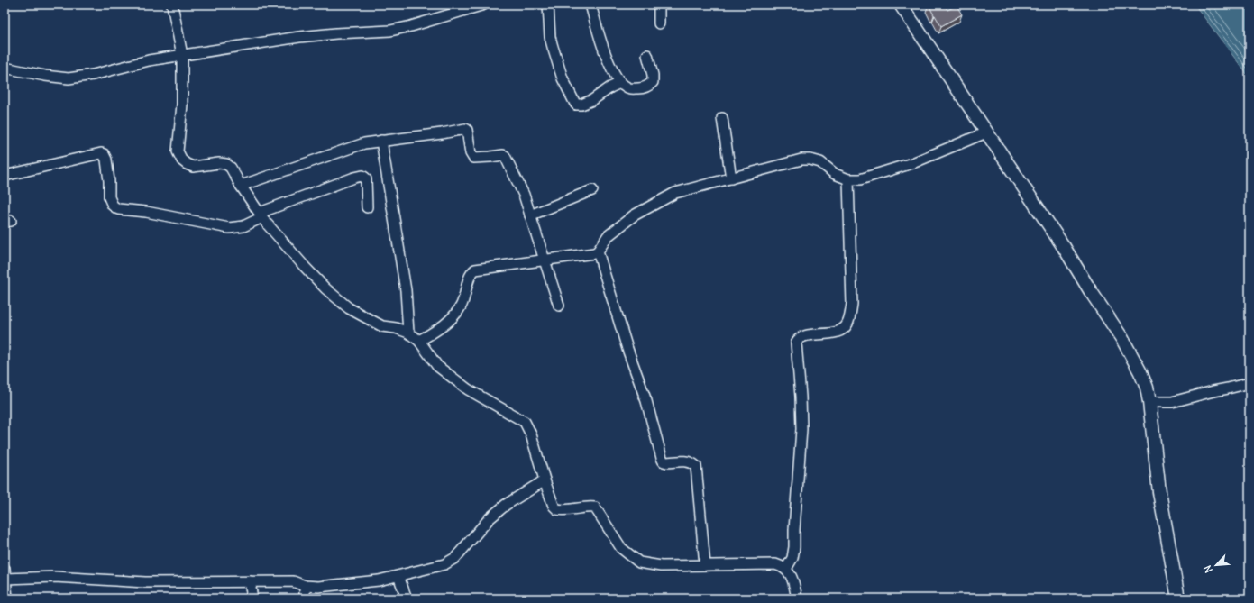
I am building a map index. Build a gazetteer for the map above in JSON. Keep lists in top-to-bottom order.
{
  "north": "bottom left"
}
